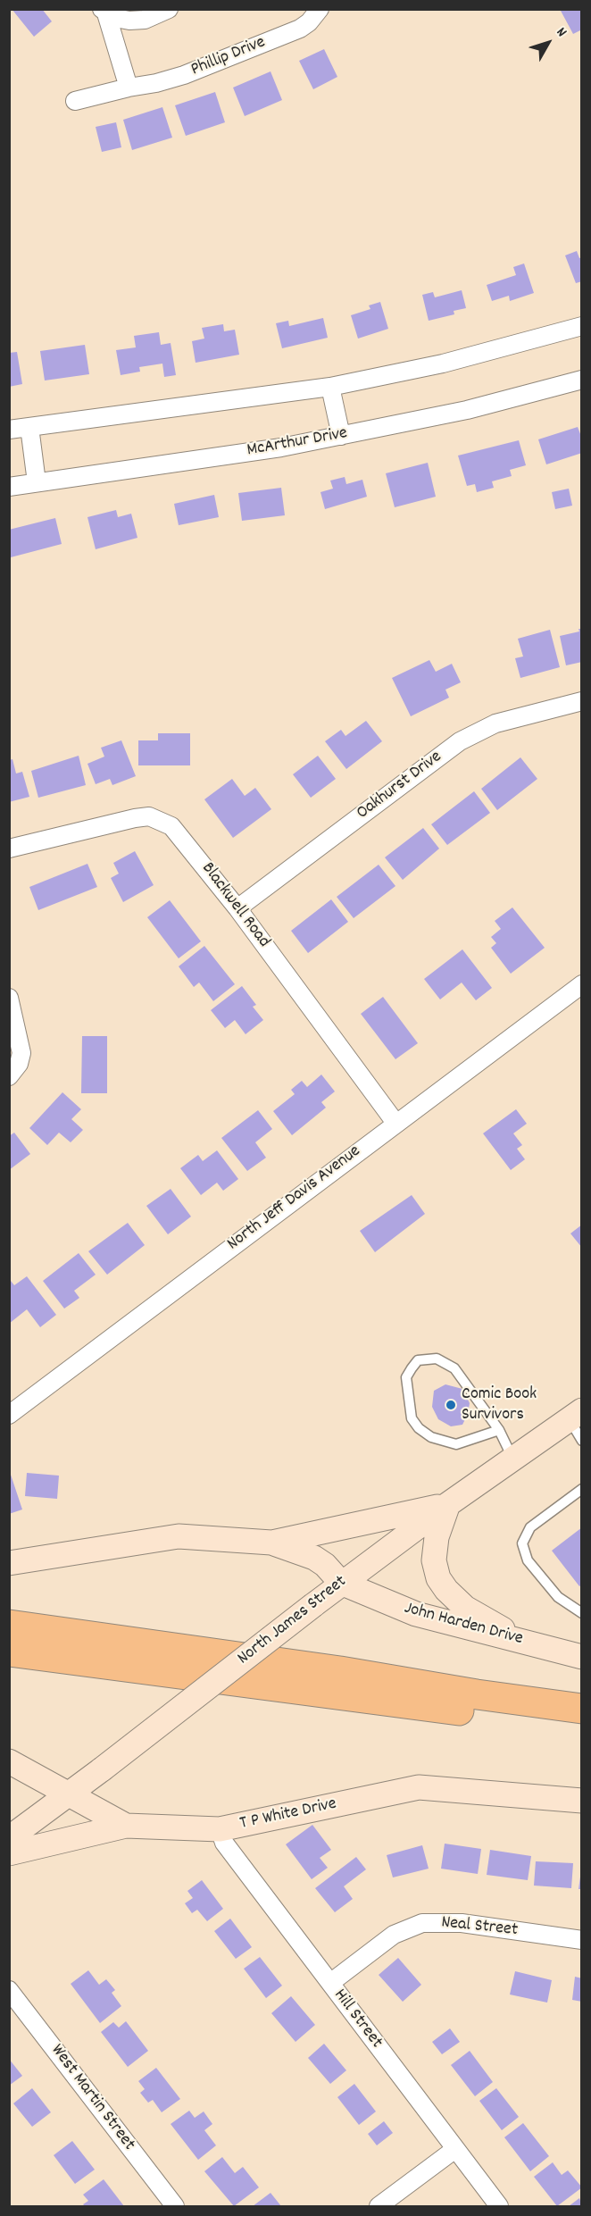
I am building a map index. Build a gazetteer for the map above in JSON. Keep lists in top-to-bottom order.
{
  "streets": {
    "main road": ["North James Street", "John Harden Drive", "T P White Drive"],
    "street": [
      "Phillip Drive",
      "McArthur Drive",
      "Oakhurst Drive",
      "Blackwell Road",
      "North Jeff Davis Avenue",
      "Neal Street",
      "Hill Street",
      "West Martin Street"
    ]
  },
  "crossings": [
    ["Oakhurst Drive", "Blackwell Road"],
    ["Blackwell Road", "North Jeff Davis Avenue"],
    ["North James Street", "John Harden Drive"],
    ["North James Street", "T P White Drive"],
    ["T P White Drive", "Hill Street"],
    ["Neal Street", "Hill Street"]
  ],
  "places": ["Comic Book Survivors"],
  "north": "top right"
}
